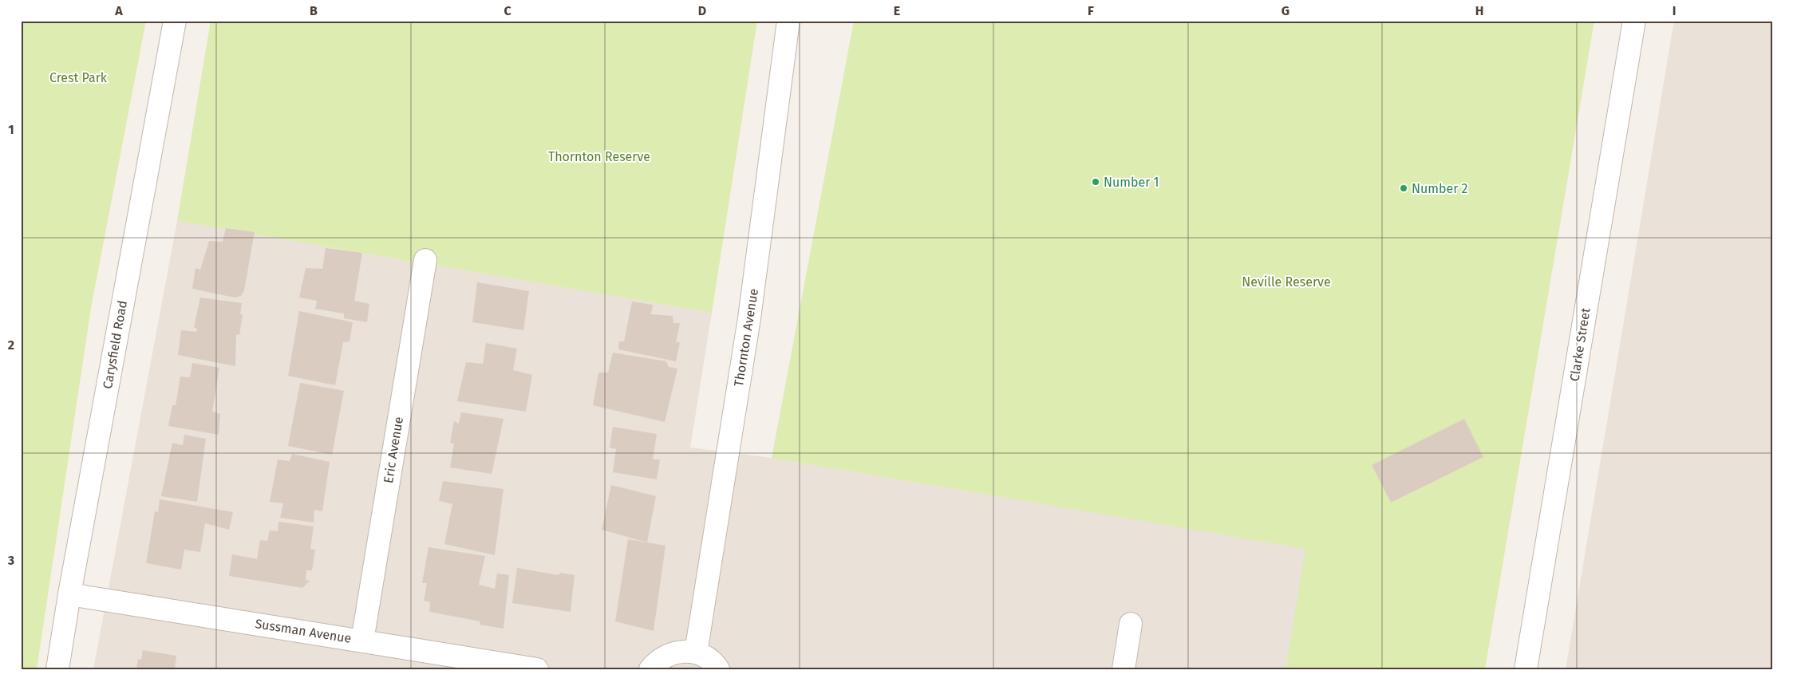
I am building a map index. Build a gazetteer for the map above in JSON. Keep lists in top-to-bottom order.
{
  "streets": {
    "street": [
      "Thornton Avenue",
      "Carysfield Road",
      "Clarke Street",
      "Eric Avenue",
      "Sussman Avenue"
    ]
  },
  "crossings": [
    ["Carysfield Road", "Sussman Avenue"],
    ["Eric Avenue", "Sussman Avenue"]
  ],
  "parks": ["Crest Park", "Thornton Reserve", "Neville Reserve"],
  "places": ["Number 1", "Number 2"],
  "grid": {
    "columns": [
      "A",
      "B",
      "C",
      "D",
      "E",
      "F",
      "G",
      "H",
      "I"
    ],
    "rows": ["1", "2", "3"]
  }
}
